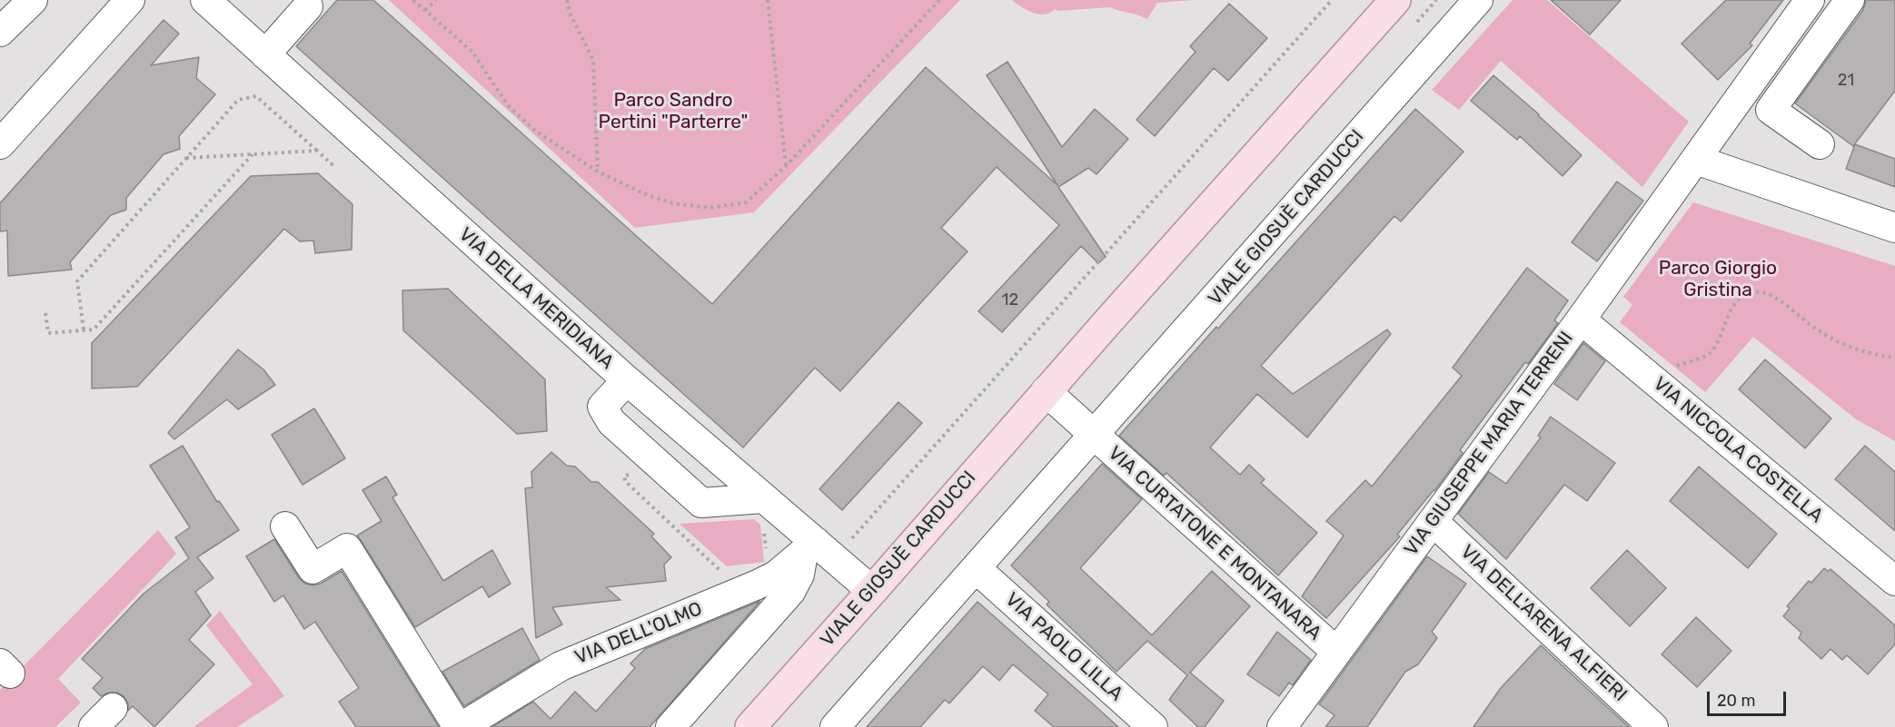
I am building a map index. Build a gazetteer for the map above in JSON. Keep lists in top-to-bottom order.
{
  "streets": {
    "main road": ["VIALE GIOSUÈ CARDUCCI"],
    "street": [
      "VIA DELLA MERIDIANA",
      "VIA GIUSEPPE MARIA TERRENI",
      "VIA NICCOLA COSTELLA",
      "VIA CURTATONE E MONTANARA",
      "VIA DELL'ARENA ALFIERI",
      "VIA DELL'OLMO",
      "VIA PAOLO LILLA"
    ]
  },
  "crossings": [
    ["VIALE GIOSUÈ CARDUCCI", "VIA DELLA MERIDIANA"],
    ["VIALE GIOSUÈ CARDUCCI", "VIA CURTATONE E MONTANARA"],
    ["VIALE GIOSUÈ CARDUCCI", "VIA PAOLO LILLA"],
    ["VIA DELLA MERIDIANA", "VIA DELL'OLMO"],
    ["VIA GIUSEPPE MARIA TERRENI", "VIA NICCOLA COSTELLA"],
    ["VIA GIUSEPPE MARIA TERRENI", "VIA CURTATONE E MONTANARA"],
    ["VIA GIUSEPPE MARIA TERRENI", "VIA DELL'ARENA ALFIERI"]
  ],
  "parks": ["Parco Sandro Pertini \"Parterre\"", "Parco Giorgio Gristina"],
  "house_numbers": ["21", "12"],
  "scale_bar": "20 m"
}
